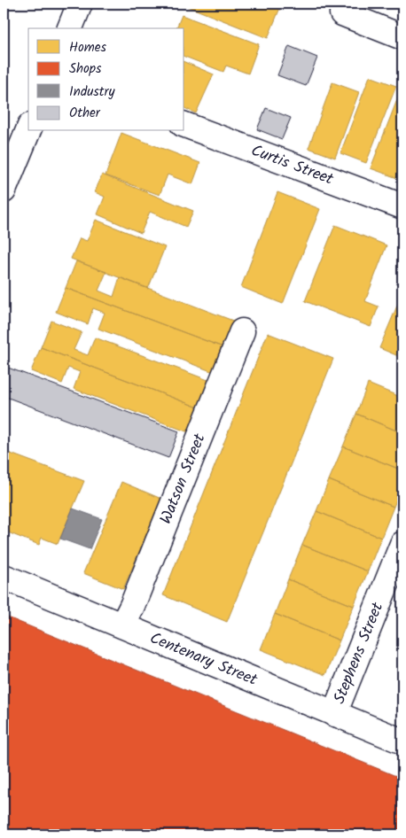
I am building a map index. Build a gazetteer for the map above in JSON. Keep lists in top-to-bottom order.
{
  "streets": {
    "street": [
      "Curtis Street",
      "Watson Street",
      "Stephens Street",
      "Centenary Street"
    ]
  },
  "crossings": [
    ["Watson Street", "Centenary Street"],
    ["Stephens Street", "Centenary Street"]
  ],
  "legend": [
    "Homes",
    "Shops",
    "Industry",
    "Other"
  ]
}
